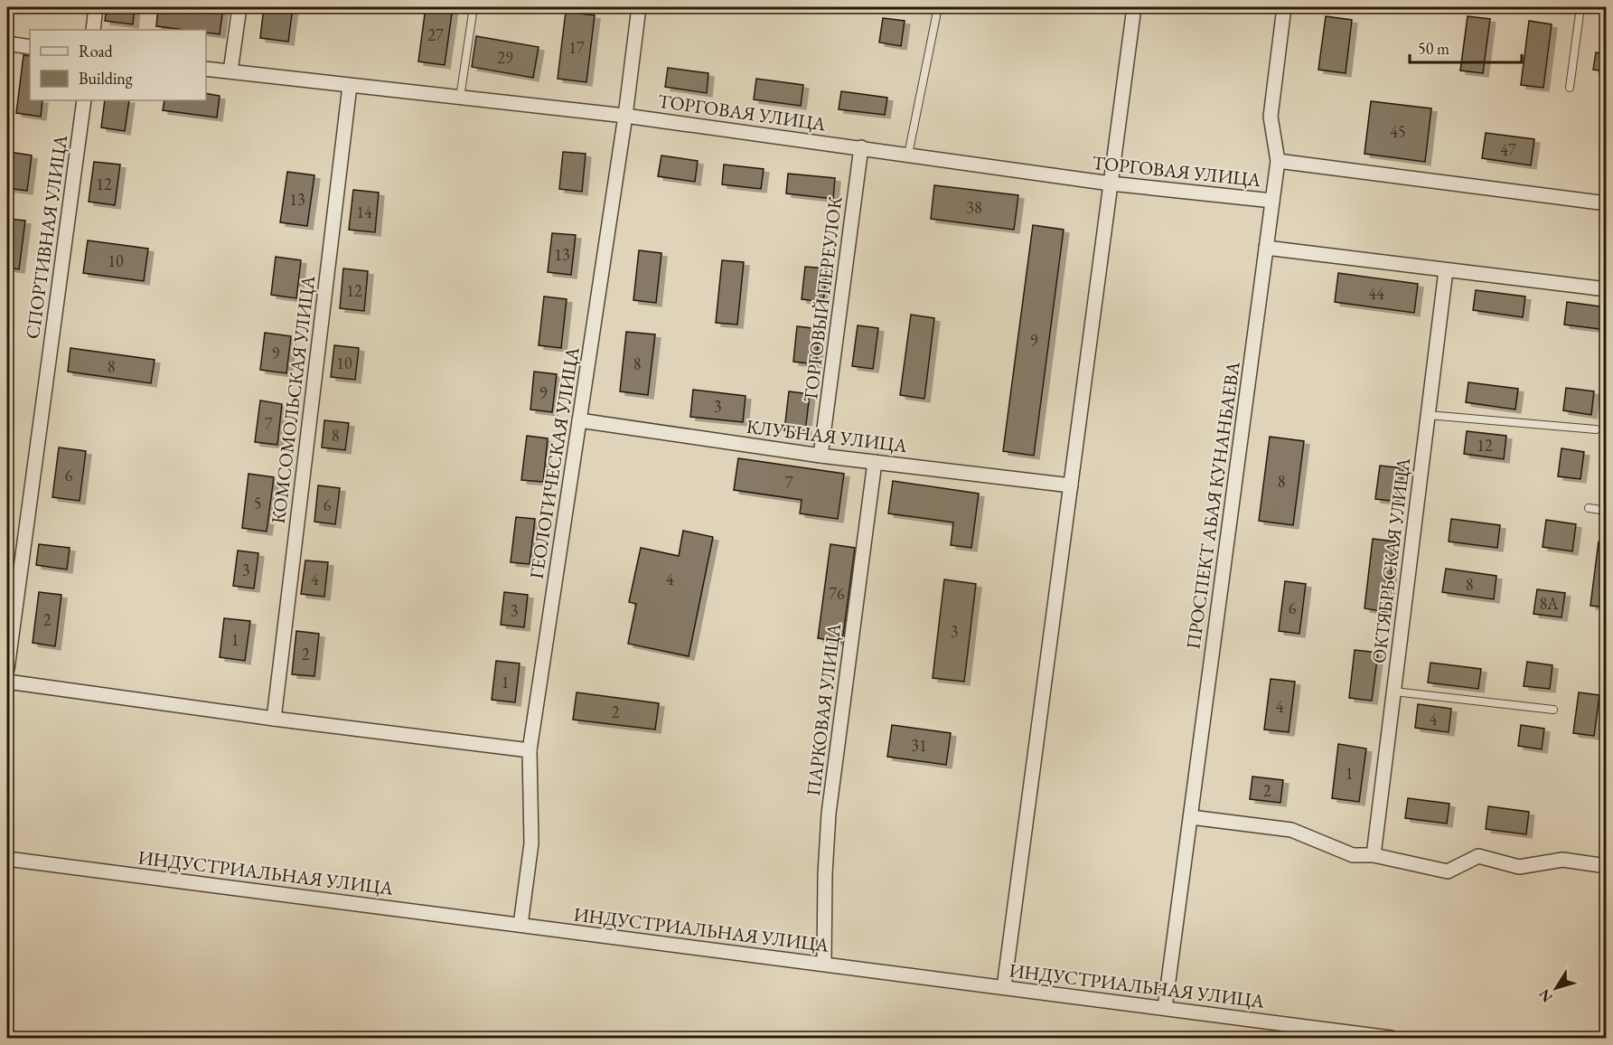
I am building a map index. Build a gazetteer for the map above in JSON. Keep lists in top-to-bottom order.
{
  "streets": {
    "street": [
      "ТОРГОВАЯ УЛИЦА",
      "СПОРТИВНАЯ УЛИЦА",
      "ТОРГОВЫЙ ПЕРЕУЛОК",
      "КОМСОМОЛЬСКАЯ УЛИЦА",
      "КЛУБНАЯ УЛИЦА",
      "ГЕОЛОГИЧЕСКАЯ УЛИЦА",
      "ПРОСПЕКТ АБАЯ КУНАНБАЕВА",
      "ОКТЯБРЬСКАЯ УЛИЦА",
      "ПАРКОВАЯ УЛИЦА",
      "ИНДУСТРИАЛЬНАЯ УЛИЦА"
    ]
  },
  "crossings": [
    ["ТОРГОВАЯ УЛИЦА", "ТОРГОВЫЙ ПЕРЕУЛОК"],
    ["ТОРГОВАЯ УЛИЦА", "КОМСОМОЛЬСКАЯ УЛИЦА"],
    ["ТОРГОВАЯ УЛИЦА", "ГЕОЛОГИЧЕСКАЯ УЛИЦА"],
    ["ТОРГОВАЯ УЛИЦА", "ПРОСПЕКТ АБАЯ КУНАНБАЕВА"],
    ["ТОРГОВЫЙ ПЕРЕУЛОК", "КЛУБНАЯ УЛИЦА"],
    ["КЛУБНАЯ УЛИЦА", "ГЕОЛОГИЧЕСКАЯ УЛИЦА"],
    ["КЛУБНАЯ УЛИЦА", "ПАРКОВАЯ УЛИЦА"],
    ["ГЕОЛОГИЧЕСКАЯ УЛИЦА", "ИНДУСТРИАЛЬНАЯ УЛИЦА"],
    ["ПРОСПЕКТ АБАЯ КУНАНБАЕВА", "ИНДУСТРИАЛЬНАЯ УЛИЦА"],
    ["ПАРКОВАЯ УЛИЦА", "ИНДУСТРИАЛЬНАЯ УЛИЦА"]
  ],
  "house_numbers": [
    "27",
    "17",
    "29",
    "45",
    "47",
    "12",
    "13",
    "38",
    "14",
    "13",
    "10",
    "12",
    "44",
    "9",
    "9",
    "10",
    "8",
    "8",
    "9",
    "3",
    "7",
    "8",
    "12",
    "6",
    "8",
    "7",
    "5",
    "6",
    "3",
    "4",
    "4",
    "8",
    "76",
    "8А",
    "6",
    "3",
    "2",
    "3",
    "1",
    "2",
    "1",
    "4",
    "2",
    "4",
    "31",
    "1",
    "2"
  ],
  "legend": ["Road", "Building"],
  "scale_bar": "50 m",
  "north": "bottom left"
}
